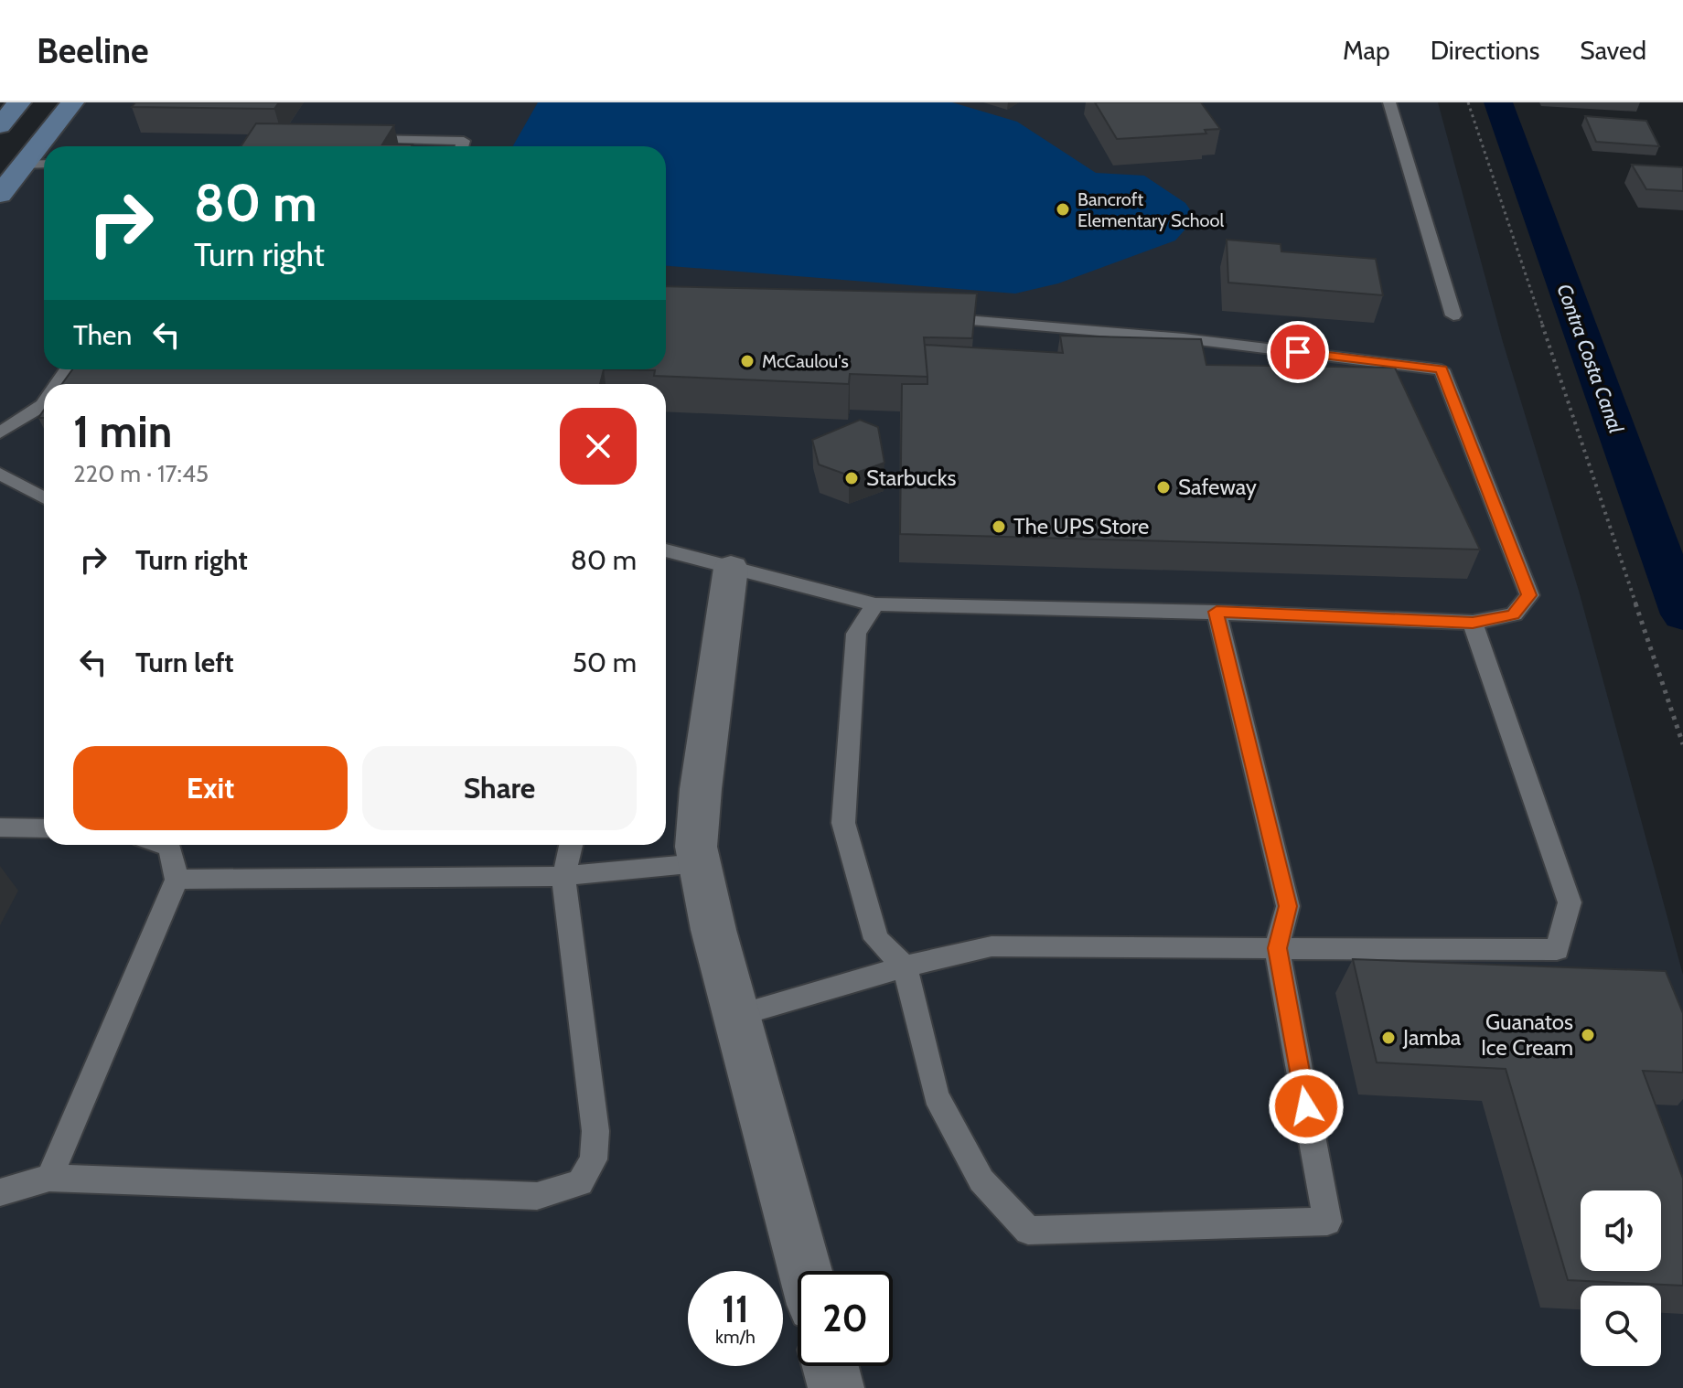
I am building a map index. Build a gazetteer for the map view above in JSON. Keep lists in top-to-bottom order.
{
  "water": ["Contra Costa Canal"],
  "places": [
    "Bancroft Elementary School",
    "McCaulou's",
    "Starbucks",
    "Safeway",
    "The UPS Store",
    "Guanatos Ice Cream",
    "Jamba"
  ],
  "page": {
    "header": "Beeline",
    "nav": ["Map", "Directions", "Saved"],
    "turn": ["80 m", "Turn right"],
    "then": "Then",
    "heading": ["1 min", "220 m · 17:45"],
    "list": [
      {
        "name": "Turn right",
        "value": "80 m"
      },
      {
        "name": "Turn left",
        "value": "50 m"
      }
    ],
    "buttons": ["Exit", "Share"],
    "speed": "11 km/h",
    "limit": "20"
  }
}
